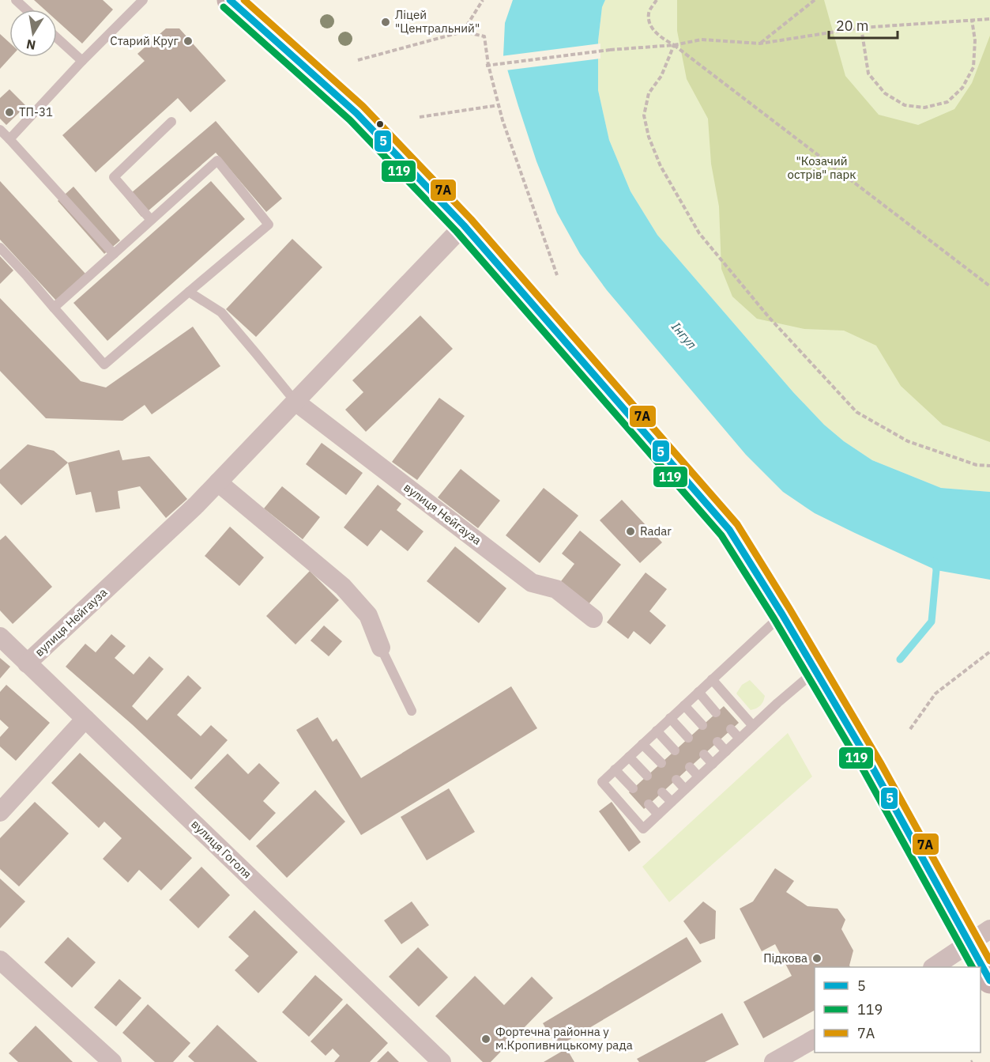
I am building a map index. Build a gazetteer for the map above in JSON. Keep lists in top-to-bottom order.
{
  "streets": {
    "street": ["вулиця Нейгауза", "вулиця Гоголя"]
  },
  "crossings": [
    ["вулиця Нейгауза", "вулиця Гоголя"]
  ],
  "water": ["Інгул"],
  "parks": ["\"Козачий острів\" парк"],
  "places": [
    "Ліцей \"Центральний\"",
    "Старий Круг",
    "ТП-31",
    "Radar",
    "Підкова",
    "Фортечна районна у м.Кропивницькому рада"
  ],
  "lines": ["transit line 5", "transit line 7А", "transit line 119"],
  "legend": ["5", "119", "7А"],
  "scale_bar": "20 m",
  "north": "bottom"
}
